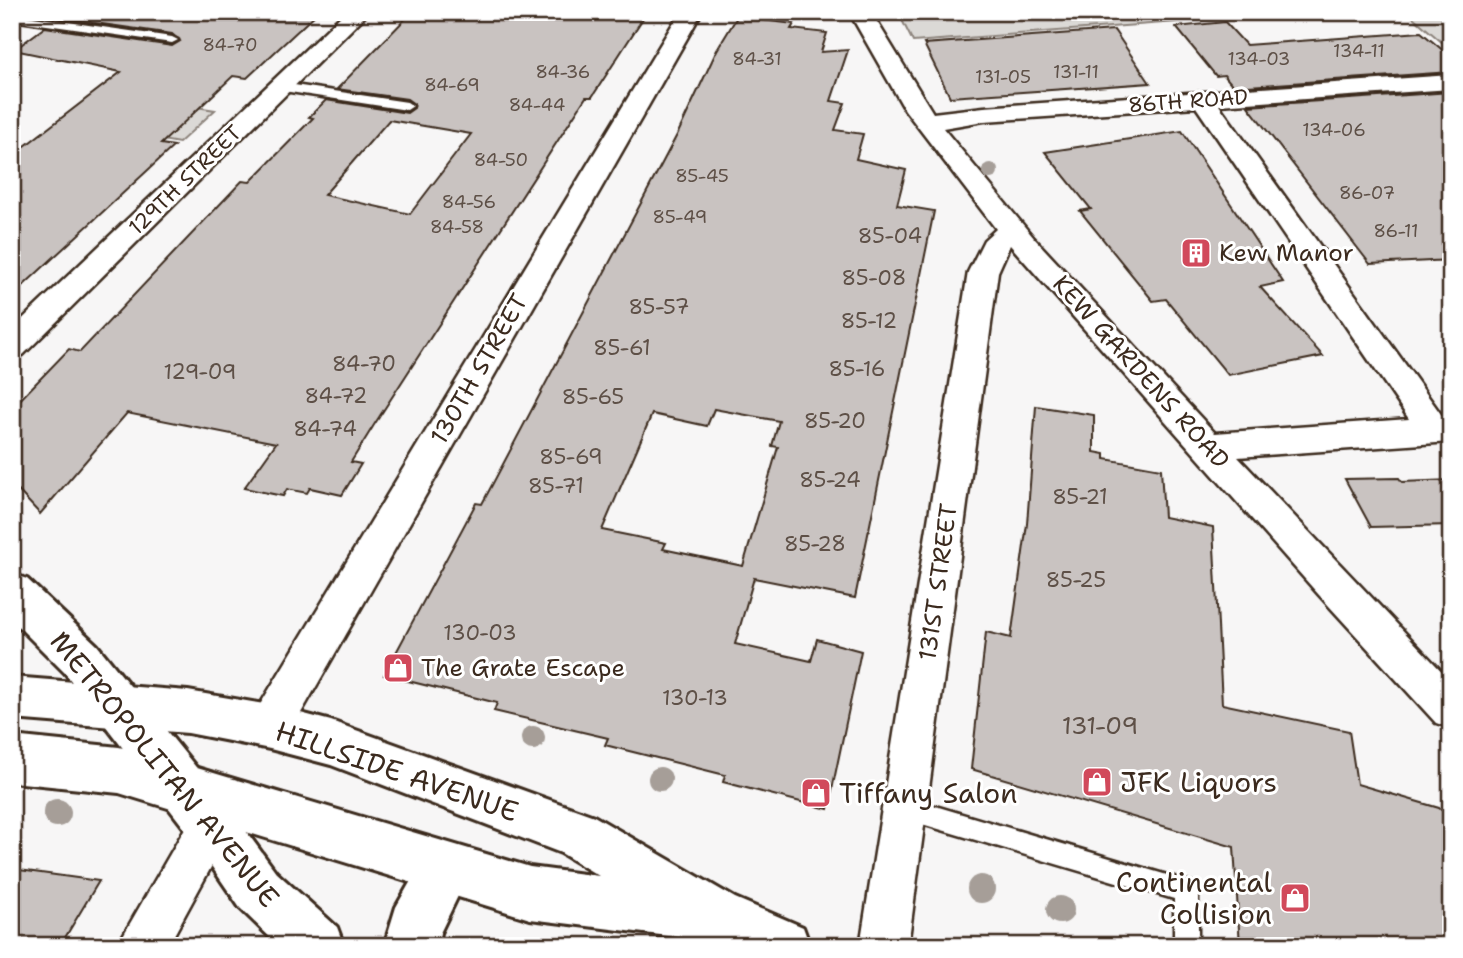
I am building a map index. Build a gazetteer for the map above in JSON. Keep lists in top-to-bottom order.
{
  "streets": {
    "main road": ["METROPOLITAN AVENUE", "HILLSIDE AVENUE"],
    "street": [
      "86TH ROAD",
      "129TH STREET",
      "130TH STREET",
      "KEW GARDENS ROAD",
      "131ST STREET"
    ]
  },
  "crossings": [
    ["86TH ROAD", "KEW GARDENS ROAD"],
    ["130TH STREET", "HILLSIDE AVENUE"],
    ["KEW GARDENS ROAD", "131ST STREET"],
    ["METROPOLITAN AVENUE", "HILLSIDE AVENUE"]
  ],
  "places": {
    "building": ["Kew Manor"],
    "shop": [
      "The Grate Escape",
      "JFK Liquors",
      "Tiffany Salon",
      "Continental Collision"
    ]
  },
  "house_numbers": [
    "84-70",
    "134-11",
    "84-31",
    "134-03",
    "84-36",
    "131-11",
    "131-05",
    "84-69",
    "84-44",
    "134-06",
    "84-50",
    "85-45",
    "86-07",
    "84-56",
    "85-49",
    "84-58",
    "86-11",
    "85-04",
    "85-08",
    "85-57",
    "85-12",
    "85-61",
    "84-70",
    "85-16",
    "129-09",
    "84-72",
    "85-65",
    "85-20",
    "84-74",
    "85-69",
    "85-24",
    "85-71",
    "85-21",
    "85-28",
    "85-25",
    "130-03",
    "130-13",
    "131-09"
  ]
}
